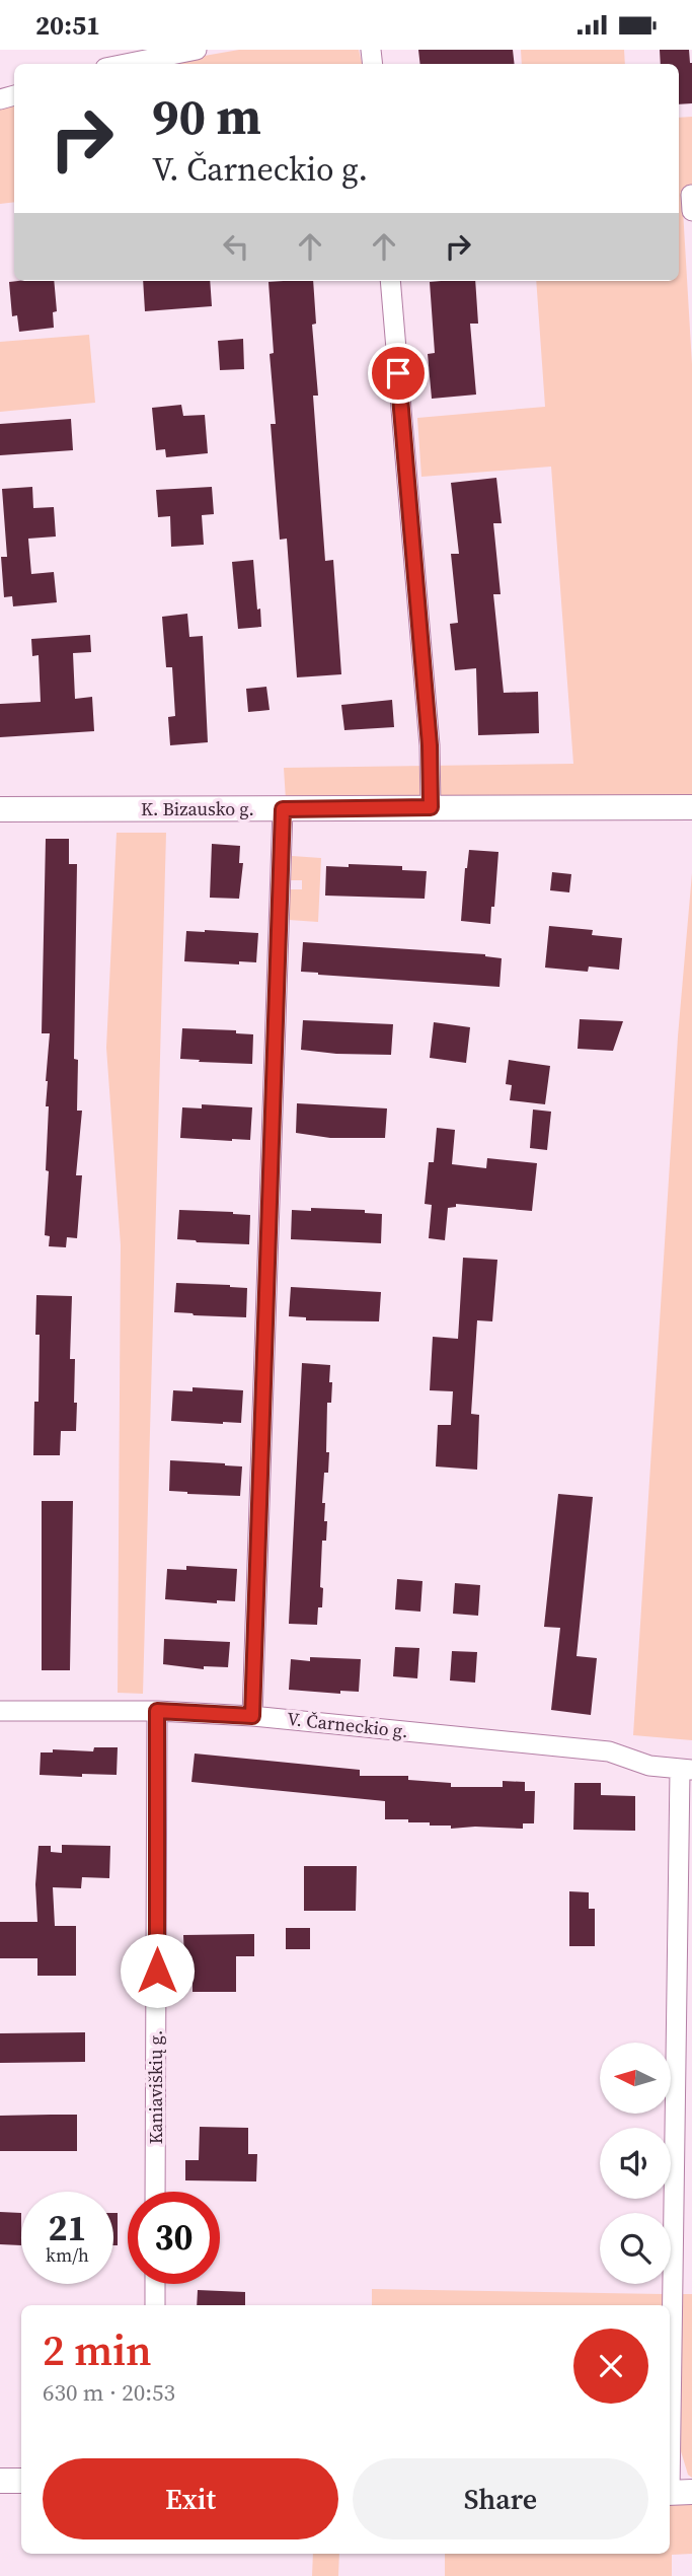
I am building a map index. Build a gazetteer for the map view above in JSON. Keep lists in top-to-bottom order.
{
  "streets": {
    "street": ["K. Bizausko g.", "V. Čarneckio g.", "Kaniaviškių g."]
  },
  "crossings": [
    ["V. Čarneckio g.", "Kaniaviškių g."]
  ],
  "north": "left",
  "page": {
    "status": "20:51",
    "turn": ["90 m", "V. Čarneckio g."],
    "speed": "21 km/h",
    "limit": "30",
    "heading": ["2 min", "630 m · 20:53"],
    "buttons": ["Exit", "Share"]
  }
}
